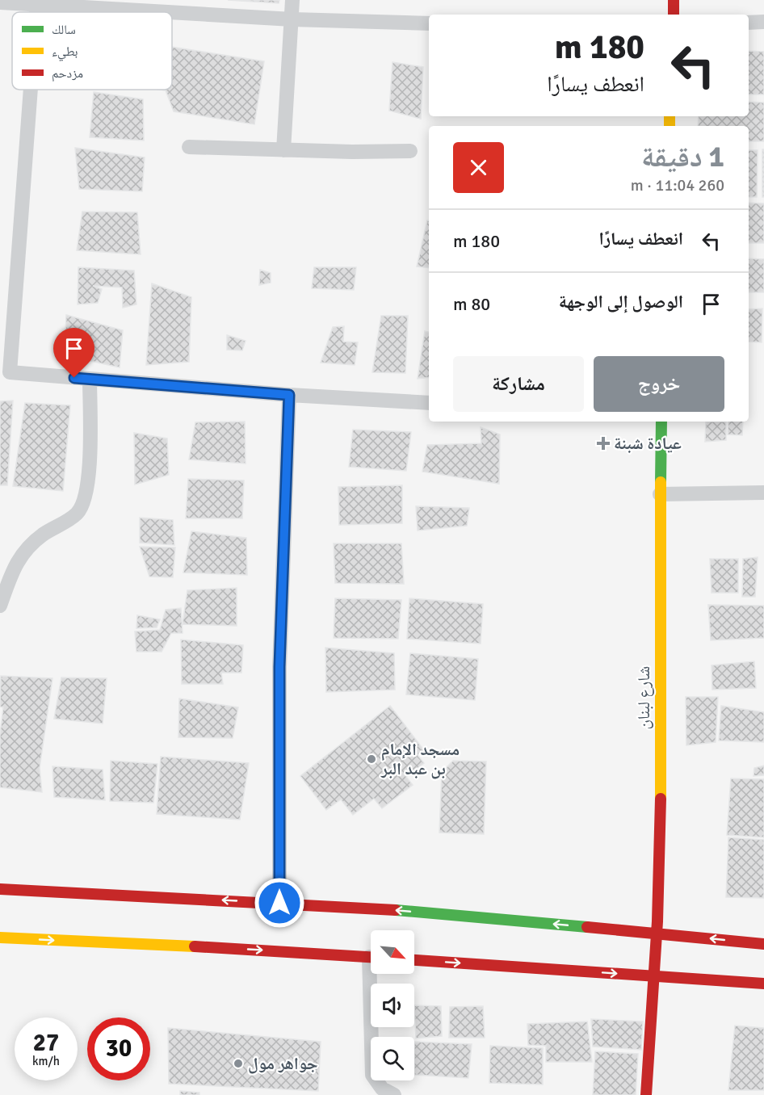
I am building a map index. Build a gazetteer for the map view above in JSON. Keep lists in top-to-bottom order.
{
  "streets": {
    "main road": ["شارع لبنان"]
  },
  "places": {
    "health": ["عيادة شبنة"],
    "other": ["مسجد الإمام بن عبد البر", "جواهر مول"]
  },
  "legend": ["سالك", "بطيء", "مزدحم"],
  "north": "bottom right",
  "page": {
    "turn": ["180 m", "انعطف يسارًا"],
    "heading": ["1 دقيقة", "260 m · 11:04"],
    "list": [
      {
        "name": "انعطف يسارًا",
        "value": "180 m"
      },
      {
        "name": "الوصول إلى الوجهة",
        "value": "80 m"
      }
    ],
    "buttons": ["خروج", "مشاركة"],
    "speed": "27 km/h",
    "limit": "30"
  }
}
